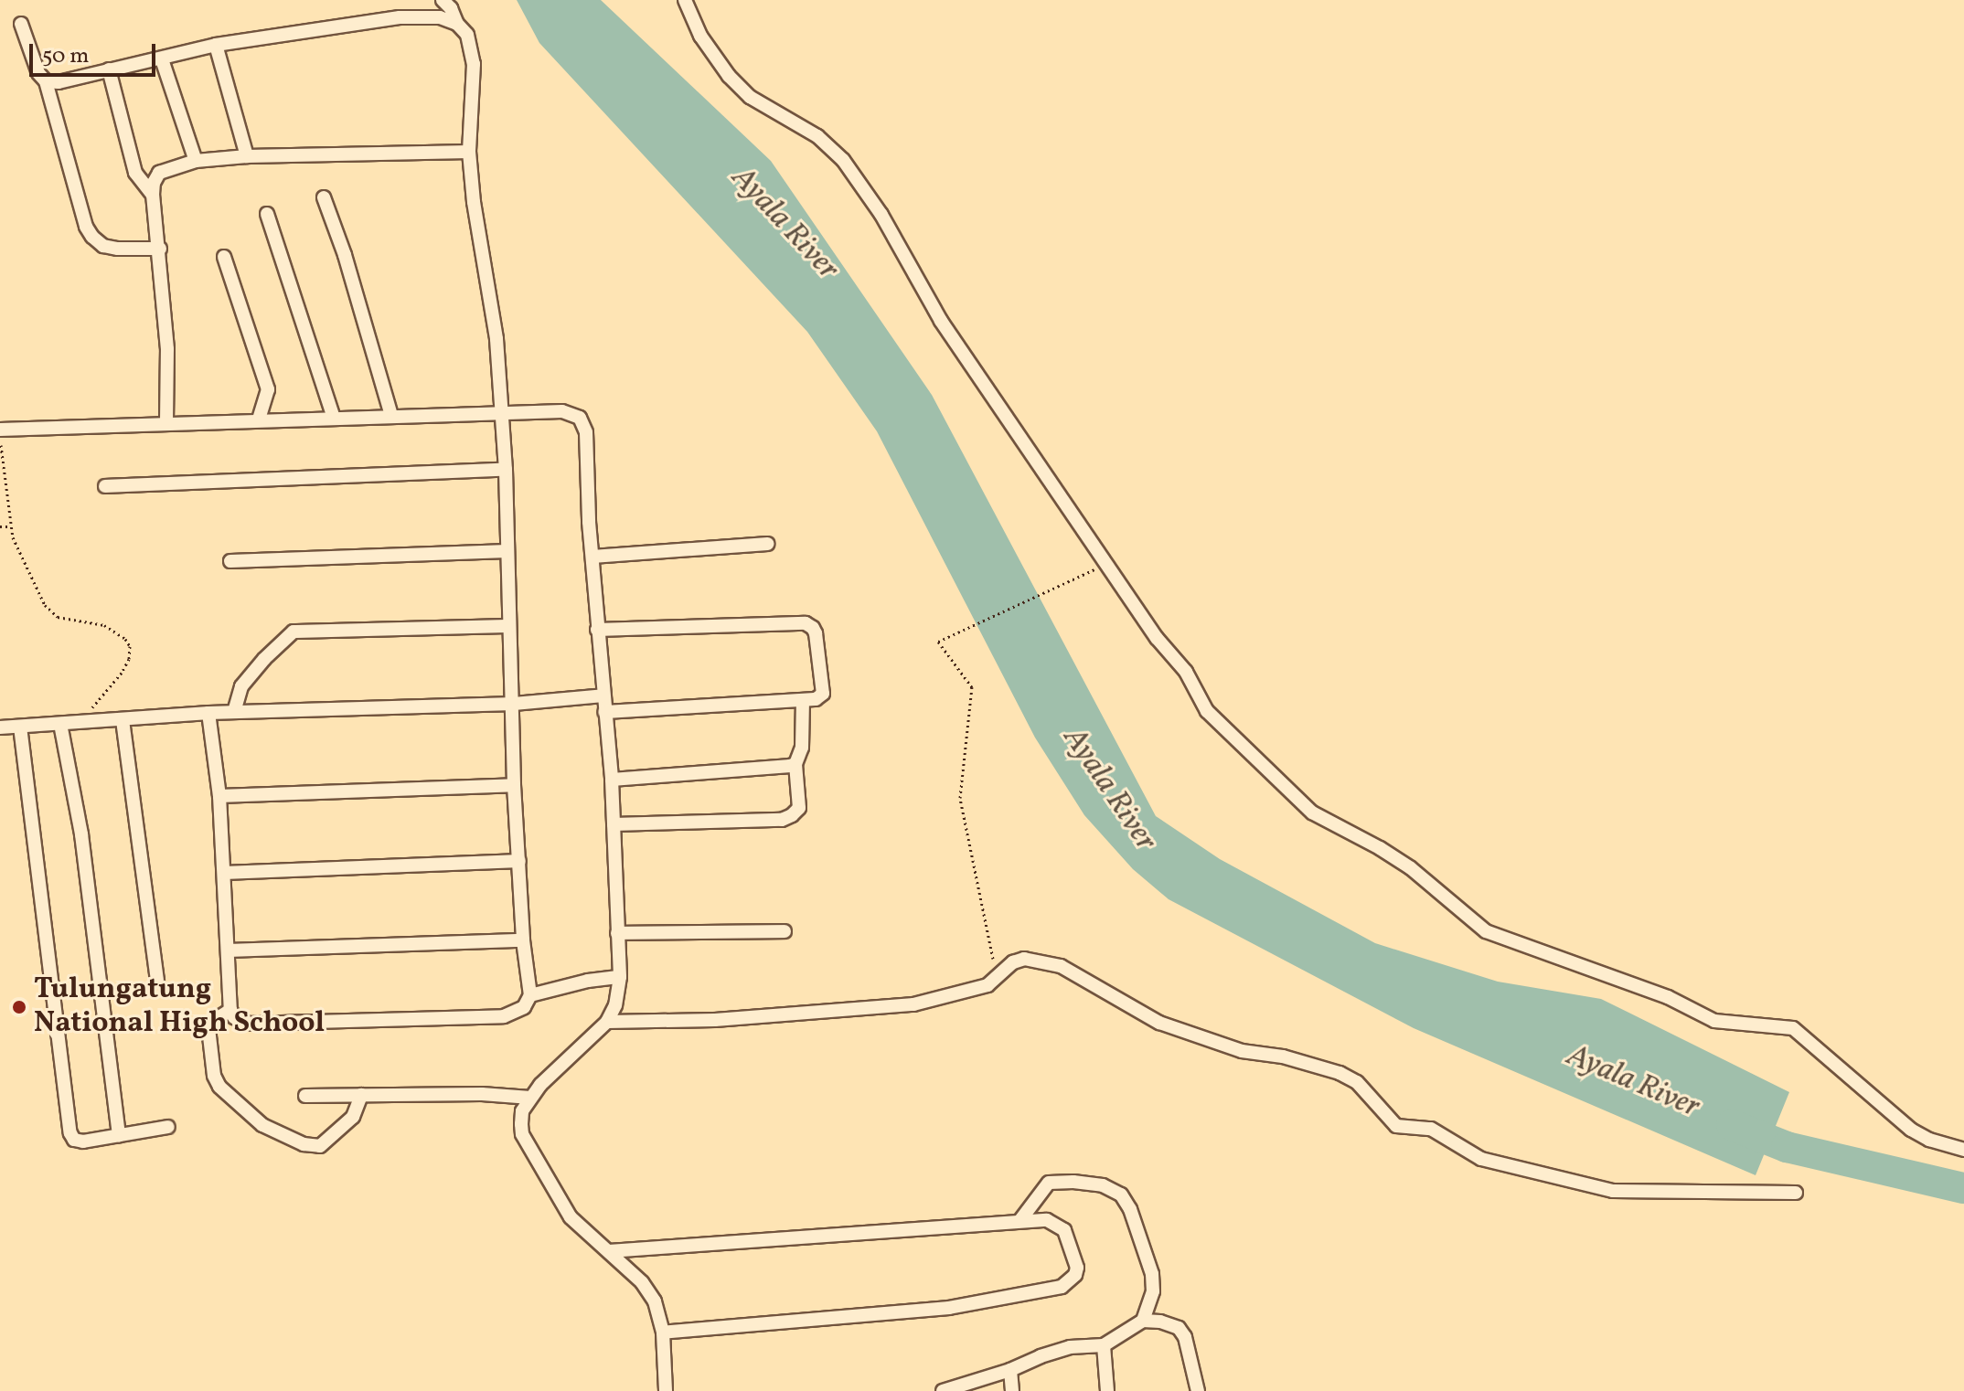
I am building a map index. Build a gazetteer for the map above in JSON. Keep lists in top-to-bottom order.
{
  "water": ["Ayala River"],
  "places": ["Tulungatung National High School"],
  "scale_bar": "50 m"
}
